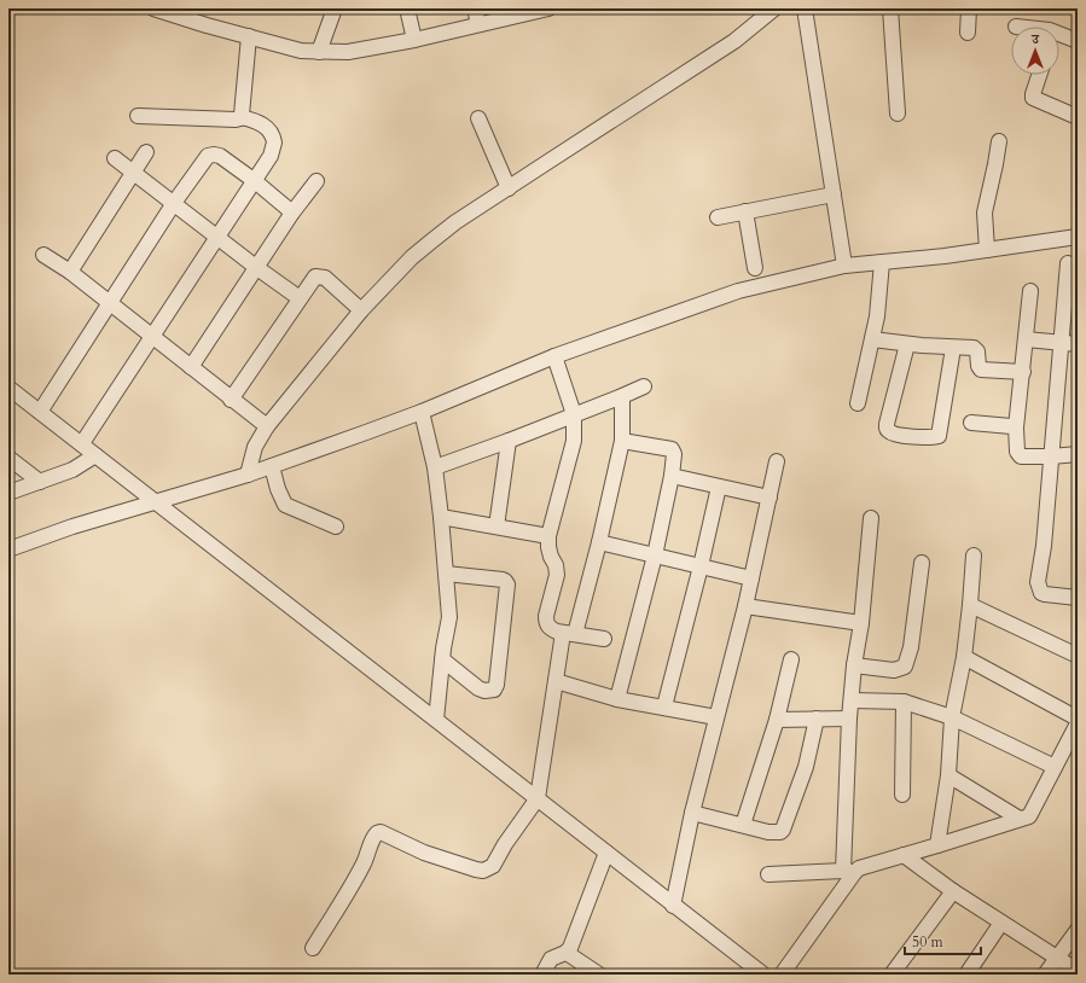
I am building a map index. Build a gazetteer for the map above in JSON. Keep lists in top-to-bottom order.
{
  "scale_bar": "50 m",
  "north": "top"
}
